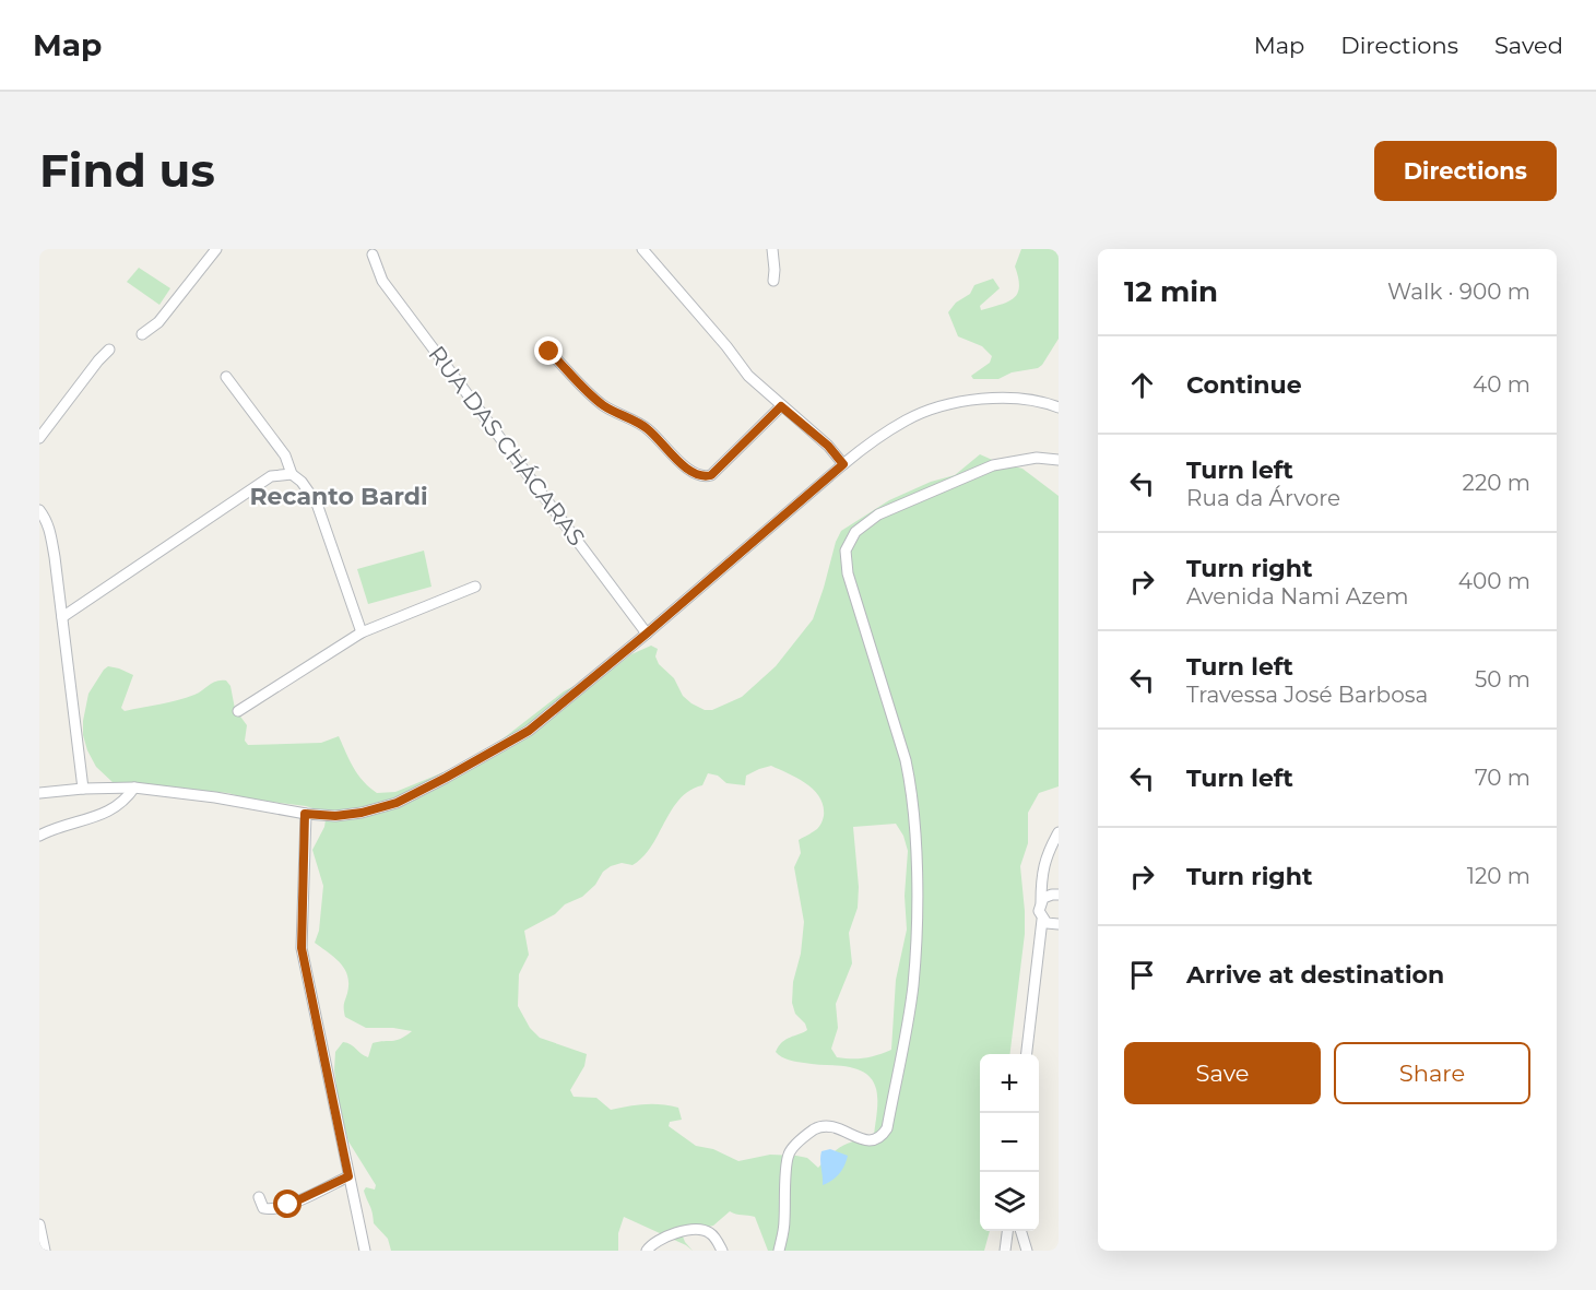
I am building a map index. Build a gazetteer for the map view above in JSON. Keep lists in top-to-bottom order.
{
  "streets": {
    "street": ["RUA DAS CHÁCARAS"]
  },
  "districts": ["Recanto Bardi"],
  "page": {
    "header": "Map",
    "nav": ["Map", "Directions", "Saved"],
    "buttons": [
      "Directions",
      ["Save", "Share"]
    ],
    "title": "Find us",
    "heading": ["12 min", "Walk · 900 m"],
    "list": [
      ["Continue", "40 m"],
      ["Turn left", "Rua da Árvore", "220 m"],
      ["Turn right", "Avenida Nami Azem", "400 m"],
      ["Turn left", "Travessa José Barbosa", "50 m"],
      ["Turn left", "70 m"],
      ["Turn right", "120 m"],
      "Arrive at destination"
    ],
    "map_buttons": ["+", "−"]
  }
}
